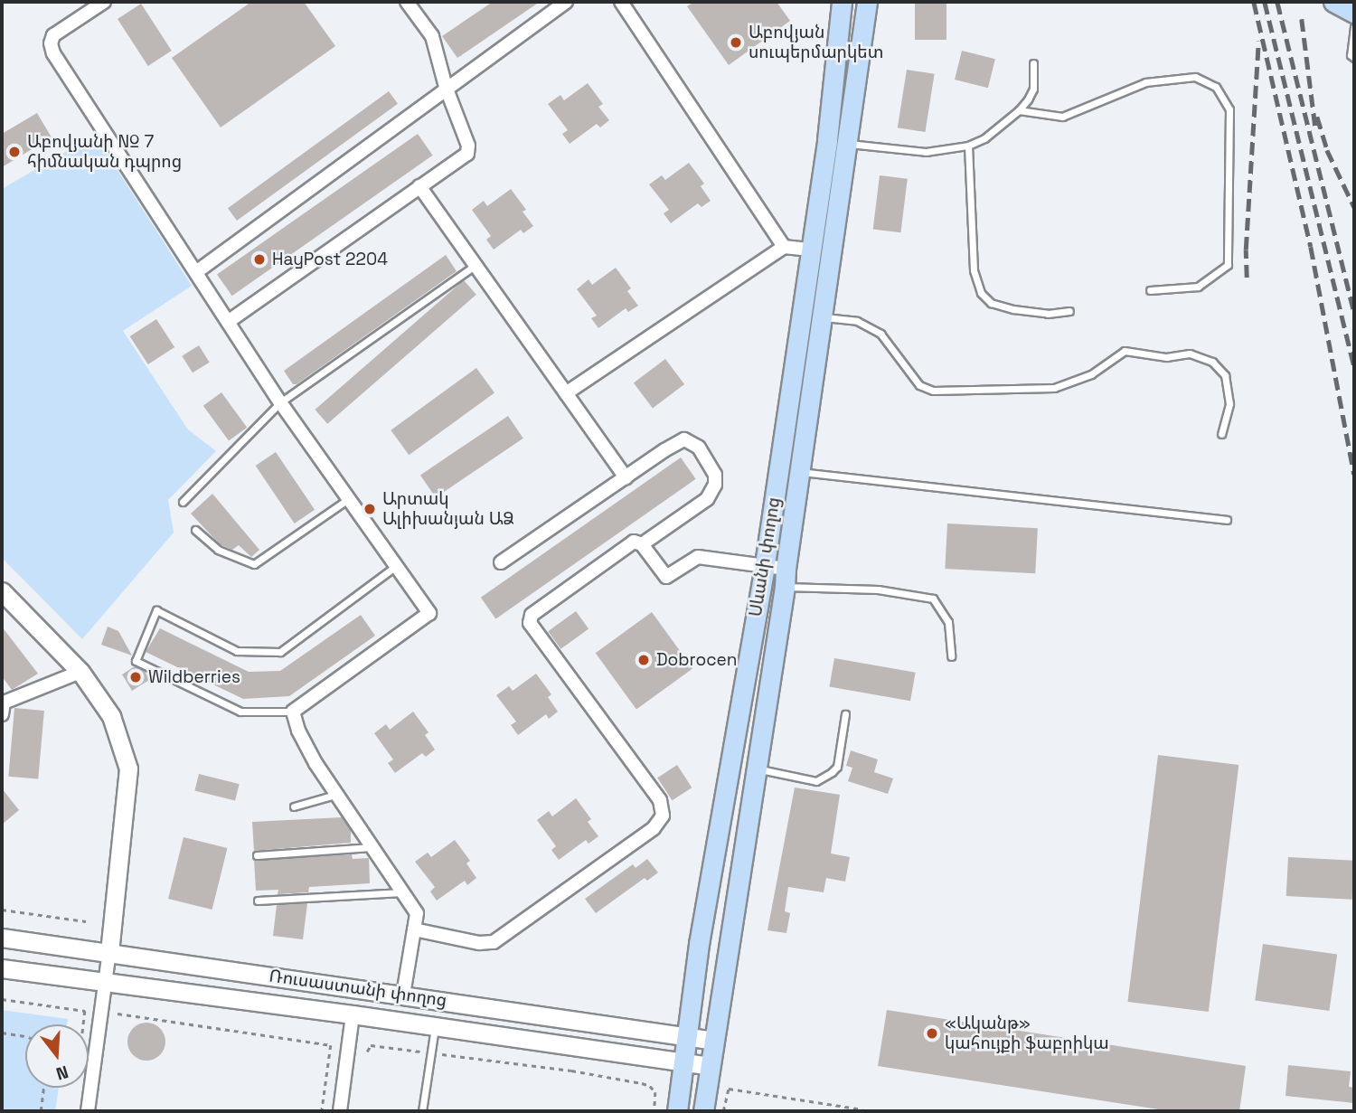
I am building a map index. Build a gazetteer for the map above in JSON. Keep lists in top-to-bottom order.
{
  "streets": {
    "main road": ["Սևանի փողոց", "Ռուսաստանի փողոց"]
  },
  "crossings": [
    ["Սևանի փողոց", "Ռուսաստանի փողոց"]
  ],
  "places": [
    "Աբովյան սուպերմարկետ",
    "Աբովյանի № 7 հիմնական դպրոց",
    "HayPost 2204",
    "Արտակ Ալիխանյան ԱՁ",
    "Dobrocen",
    "Wildberries",
    "«Ականթ» կահույքի ֆաբրիկա"
  ],
  "north": "bottom"
}
